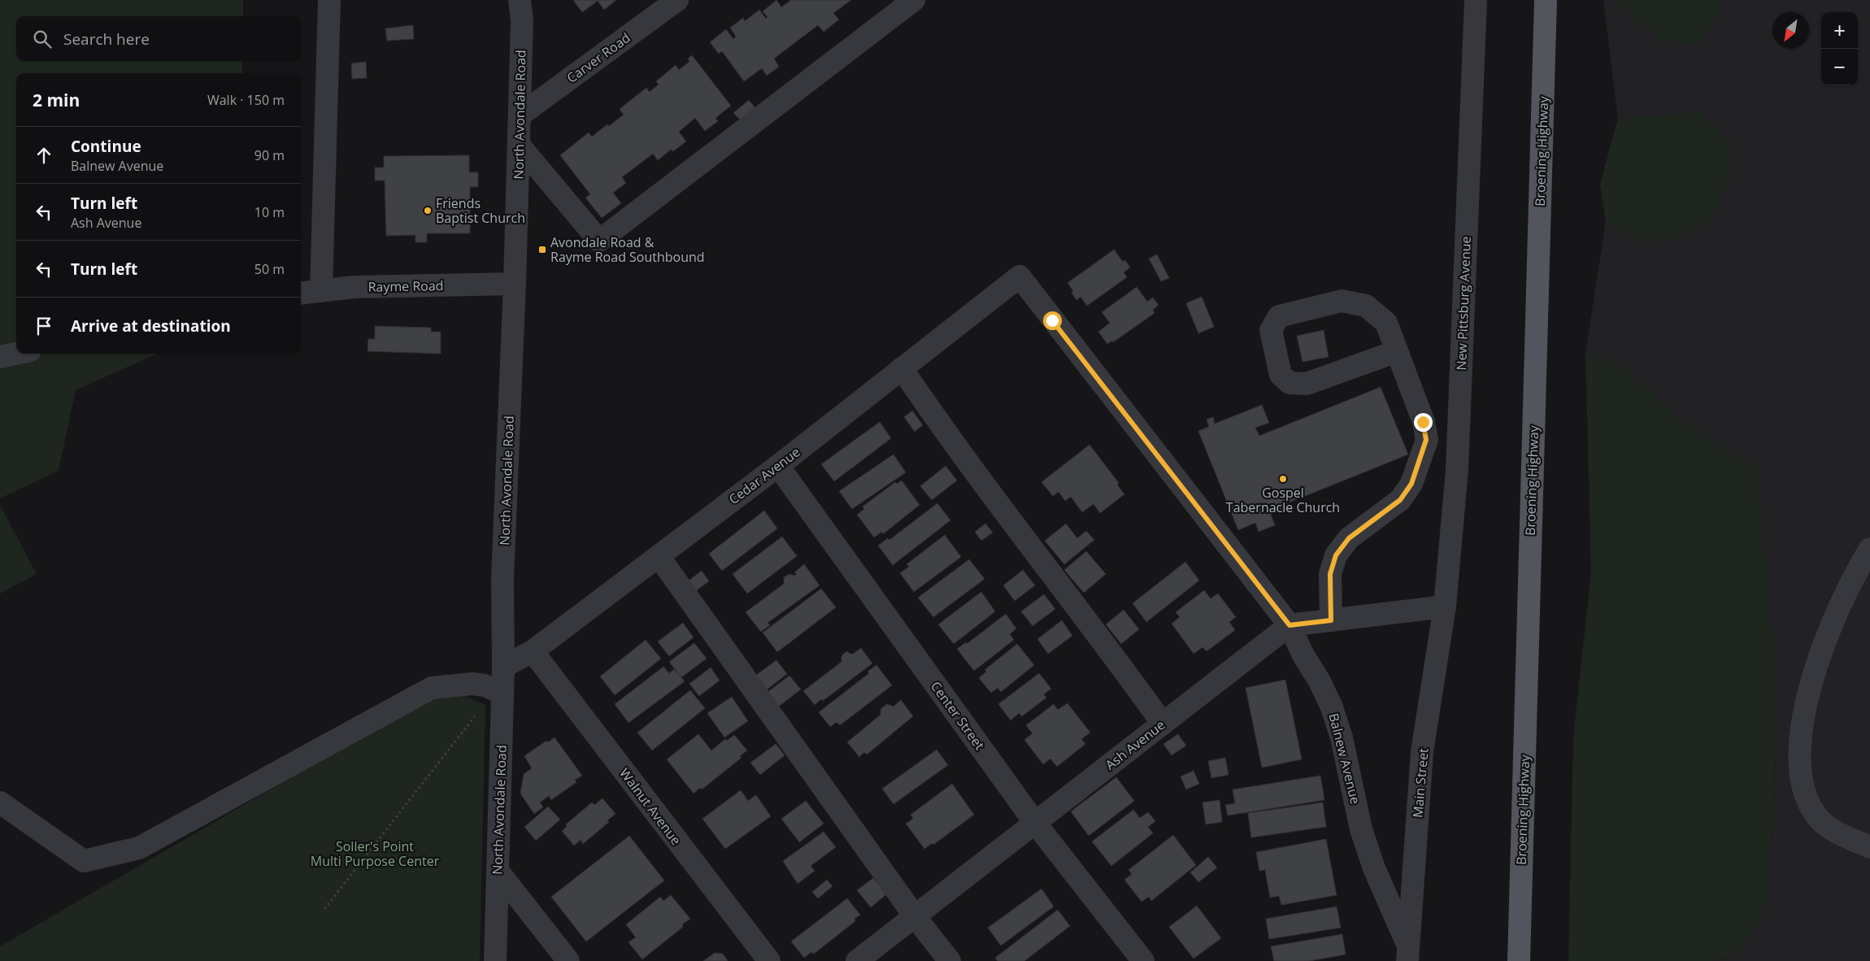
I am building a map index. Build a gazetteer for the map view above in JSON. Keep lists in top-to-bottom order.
{
  "streets": {
    "main road": ["Broening Highway"],
    "street": [
      "Carver Road",
      "North Avondale Road",
      "Rayme Road",
      "New Pittsburg Avenue",
      "Cedar Avenue",
      "Center Street",
      "Ash Avenue",
      "Balnew Avenue",
      "Main Street",
      "Walnut Avenue"
    ]
  },
  "crossings": [
    ["Carver Road", "North Avondale Road"],
    ["North Avondale Road", "Rayme Road"],
    ["North Avondale Road", "Cedar Avenue"],
    ["New Pittsburg Avenue", "Main Street"],
    ["Cedar Avenue", "Center Street"],
    ["Cedar Avenue", "Balnew Avenue"],
    ["Cedar Avenue", "Walnut Avenue"],
    ["Center Street", "Ash Avenue"],
    ["Ash Avenue", "Balnew Avenue"],
    ["Balnew Avenue", "Main Street"]
  ],
  "parks": ["Soller's Point Multi Purpose Center"],
  "places": {
    "other": ["Friends Baptist Church", "Gospel Tabernacle Church"],
    "transit": ["Avondale Road & Rayme Road Southbound"]
  },
  "north": "bottom left",
  "page": {
    "map_buttons": ["+", "−"],
    "search": "Search here",
    "heading": ["2 min", "Walk · 150 m"],
    "list": [
      ["Continue", "Balnew Avenue", "90 m"],
      ["Turn left", "Ash Avenue", "10 m"],
      ["Turn left", "50 m"],
      "Arrive at destination"
    ]
  }
}
